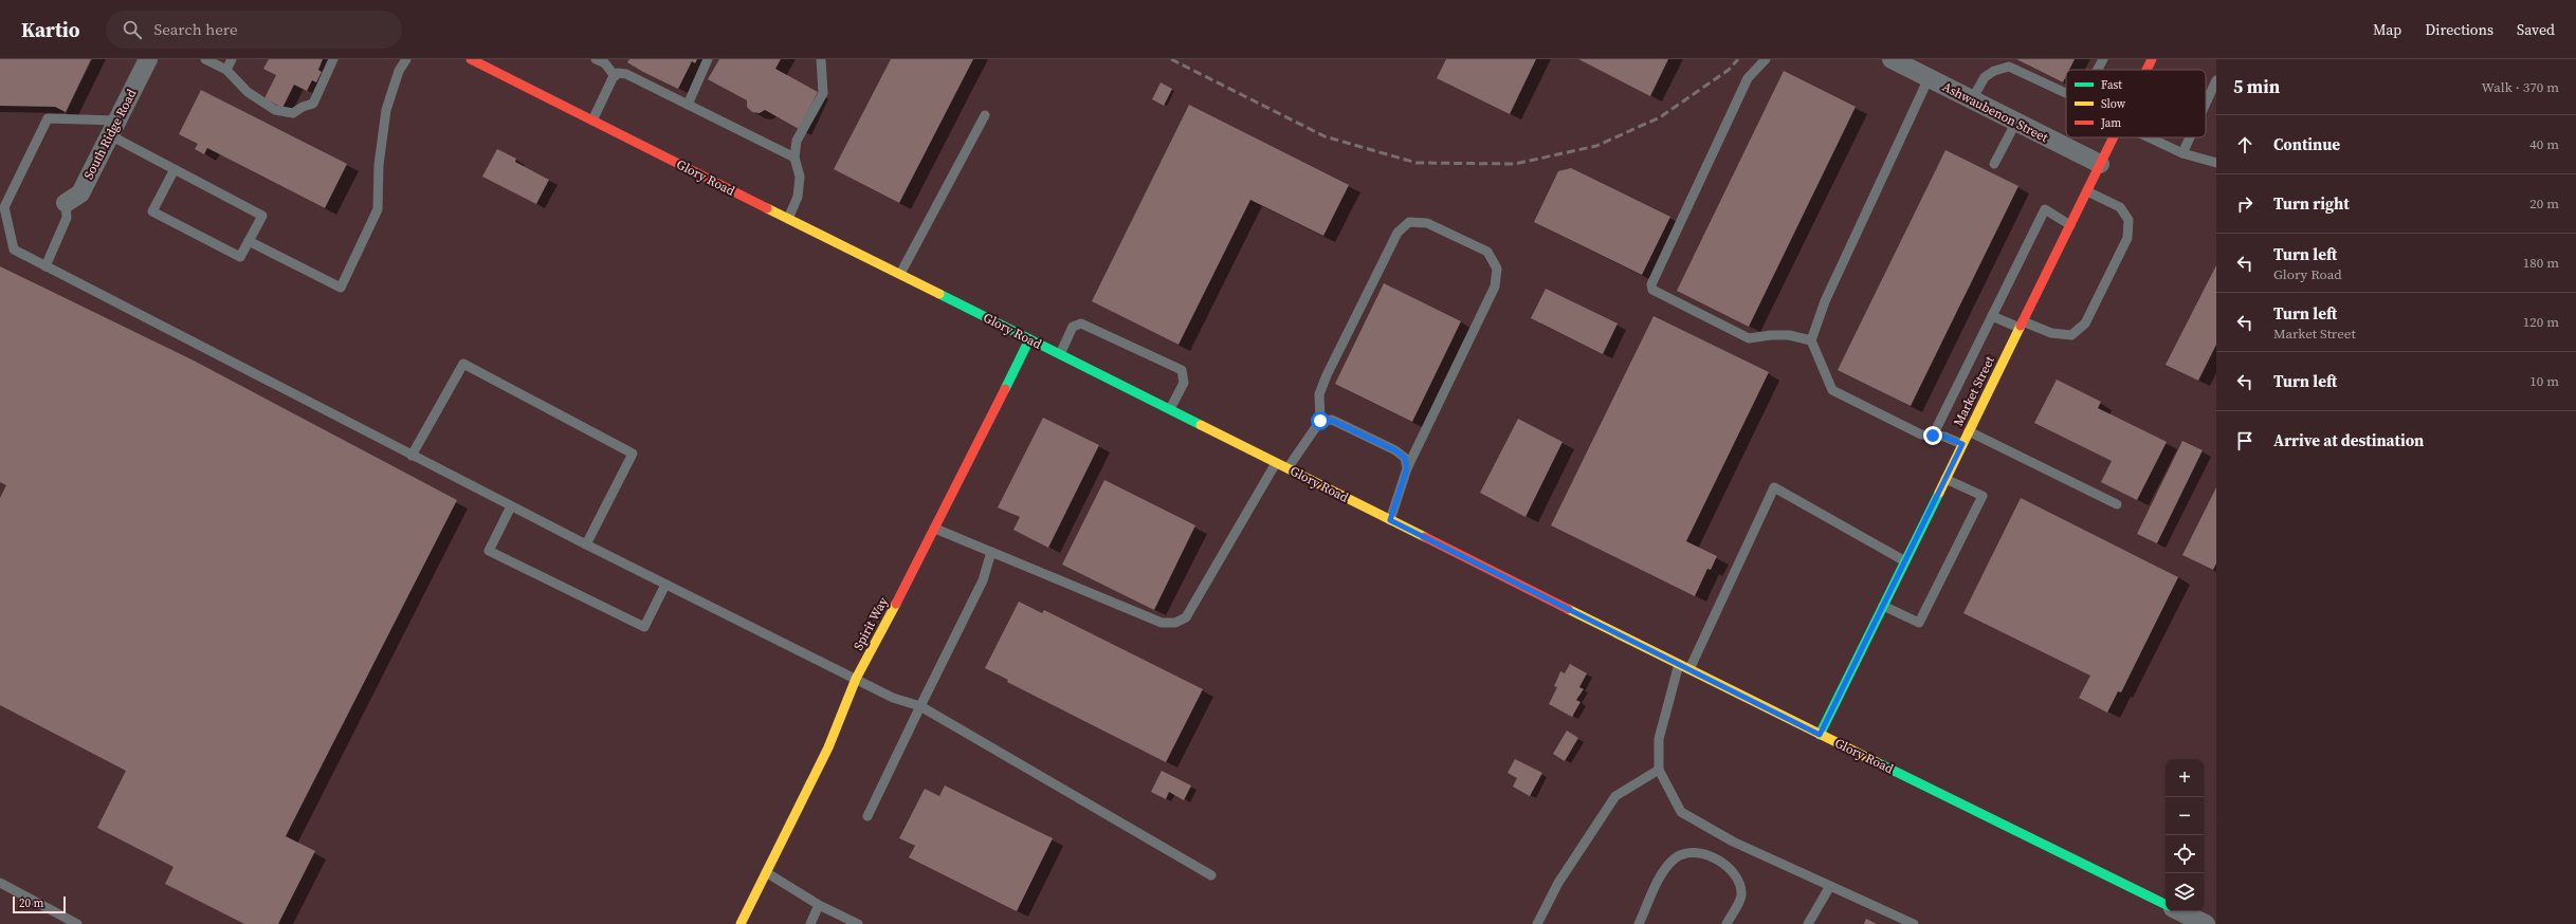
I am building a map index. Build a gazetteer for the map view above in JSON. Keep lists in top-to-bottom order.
{
  "streets": {
    "street": [
      "Ashwaubenon Street",
      "South Ridge Road",
      "Glory Road",
      "Market Street",
      "Spirit Way"
    ]
  },
  "crossings": [
    ["Ashwaubenon Street", "Market Street"],
    ["Glory Road", "Market Street"],
    ["Glory Road", "Spirit Way"]
  ],
  "legend": ["Fast", "Slow", "Jam"],
  "scale_bar": "20 m",
  "page": {
    "header": "Kartio",
    "search": "Search here",
    "nav": ["Map", "Directions", "Saved"],
    "heading": ["5 min", "Walk · 370 m"],
    "list": [
      ["Continue", "40 m"],
      ["Turn right", "20 m"],
      ["Turn left", "Glory Road", "180 m"],
      ["Turn left", "Market Street", "120 m"],
      ["Turn left", "10 m"],
      "Arrive at destination"
    ],
    "map_buttons": ["+", "−"],
    "scale": "20 m"
  }
}
